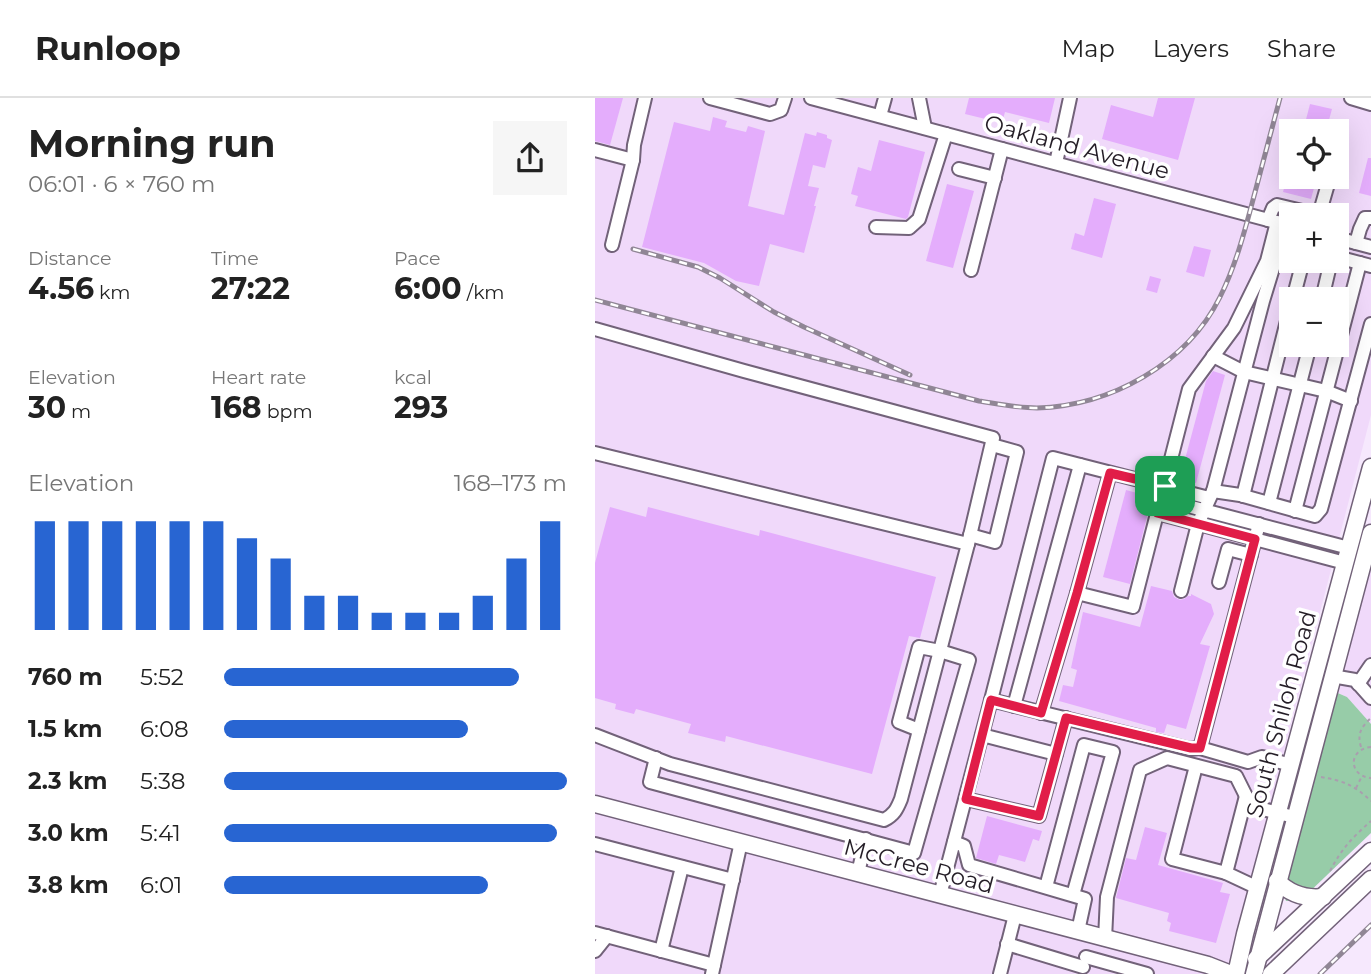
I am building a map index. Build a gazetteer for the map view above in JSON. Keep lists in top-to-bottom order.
{
  "streets": {
    "main road": ["South Shiloh Road", "McCree Road"],
    "street": ["Oakland Avenue"]
  },
  "crossings": [
    ["South Shiloh Road", "McCree Road"]
  ],
  "page": {
    "header": "Runloop",
    "nav": ["Map", "Layers", "Share"],
    "heading": ["Morning run", "06:01 · 6 × 760 m"],
    "map_buttons": ["+", "−"],
    "stats": [
      ["Distance", "4.56 km"],
      ["Time", "27:22"],
      ["Pace", "6:00 /km"],
      ["Elevation", "30 m"],
      ["Heart rate", "168 bpm"],
      ["kcal", "293"]
    ],
    "chart": ["Elevation", "168–173 m"],
    "list": [
      {
        "name": "760 m",
        "note": "5:52"
      },
      {
        "name": "1.5 km",
        "note": "6:08"
      },
      {
        "name": "2.3 km",
        "note": "5:38"
      },
      {
        "name": "3.0 km",
        "note": "5:41"
      },
      {
        "name": "3.8 km",
        "note": "6:01"
      }
    ]
  }
}
